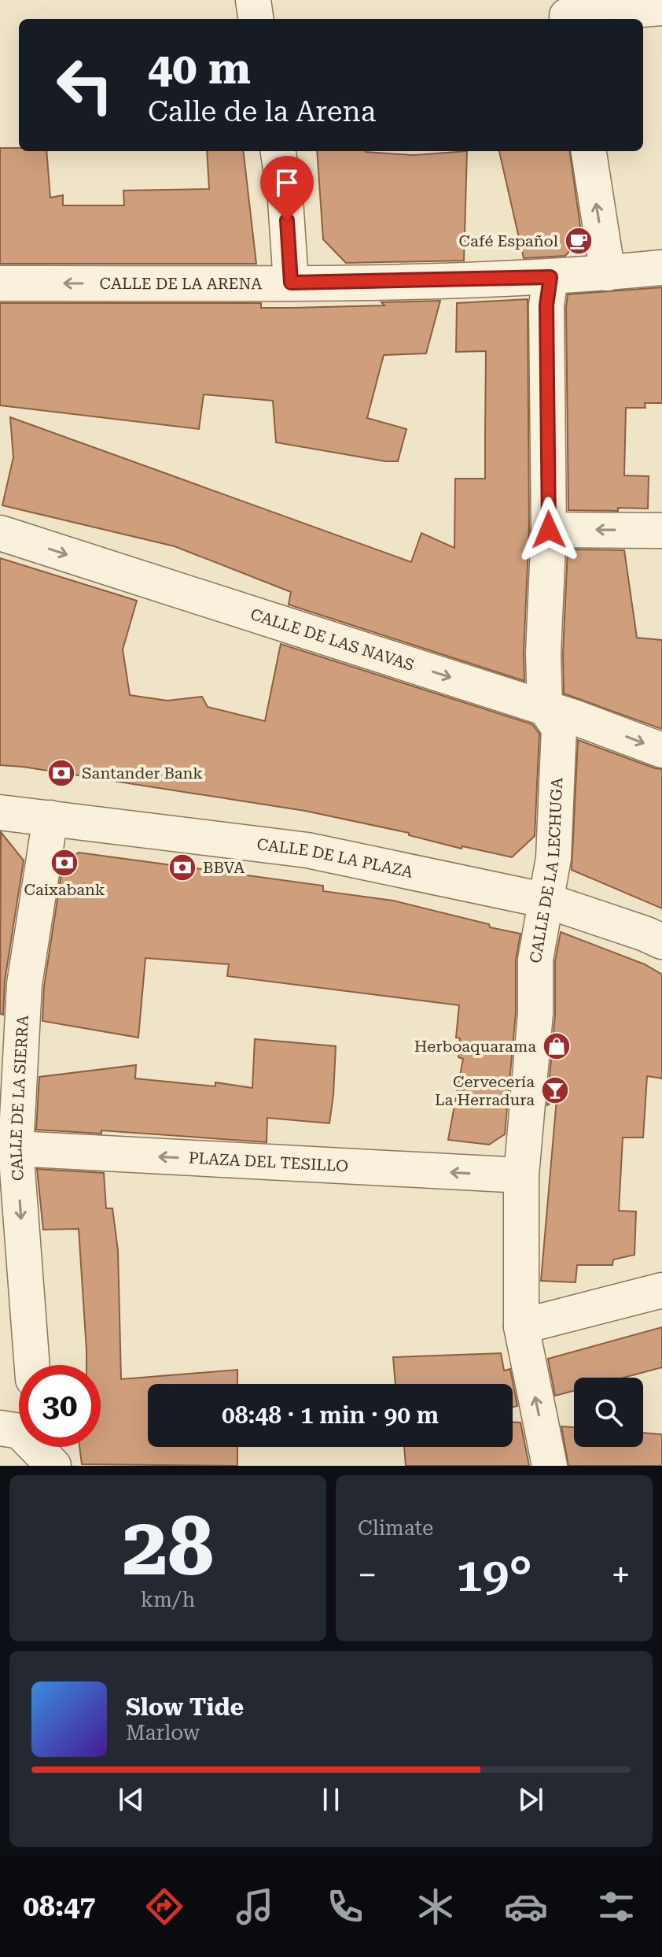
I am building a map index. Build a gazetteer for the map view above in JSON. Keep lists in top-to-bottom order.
{
  "streets": {
    "street": [
      "CALLE DE LA ARENA",
      "CALLE DE LAS NAVAS",
      "CALLE DE LA PLAZA",
      "CALLE DE LA LECHUGA",
      "CALLE DE LA SIERRA",
      "PLAZA DEL TESILLO"
    ]
  },
  "crossings": [
    ["CALLE DE LA ARENA", "CALLE DE LA LECHUGA"],
    ["CALLE DE LAS NAVAS", "CALLE DE LA LECHUGA"],
    ["CALLE DE LA PLAZA", "CALLE DE LA LECHUGA"],
    ["CALLE DE LA PLAZA", "CALLE DE LA SIERRA"],
    ["CALLE DE LA LECHUGA", "PLAZA DEL TESILLO"],
    ["CALLE DE LA SIERRA", "PLAZA DEL TESILLO"]
  ],
  "one_way": [
    "CALLE DE LA ARENA",
    "CALLE DE LAS NAVAS",
    "CALLE DE LA SIERRA",
    "PLAZA DEL TESILLO"
  ],
  "places": {
    "cafe": ["Café Español"],
    "bank": ["Santander Bank", "Caixabank", "BBVA"],
    "shop": ["Herboaquarama"],
    "bar": ["Cervecería La Herradura"]
  },
  "page": {
    "turn": ["40 m", "Calle de la Arena"],
    "limit": "30",
    "trip": "08:48 · 1 min · 90 m",
    "tile": [
      ["28", "km/h"],
      "Climate"
    ],
    "heat": ["−", "19°", "+"],
    "song": ["Slow Tide", "Marlow"],
    "tabs": "08:47"
  }
}
